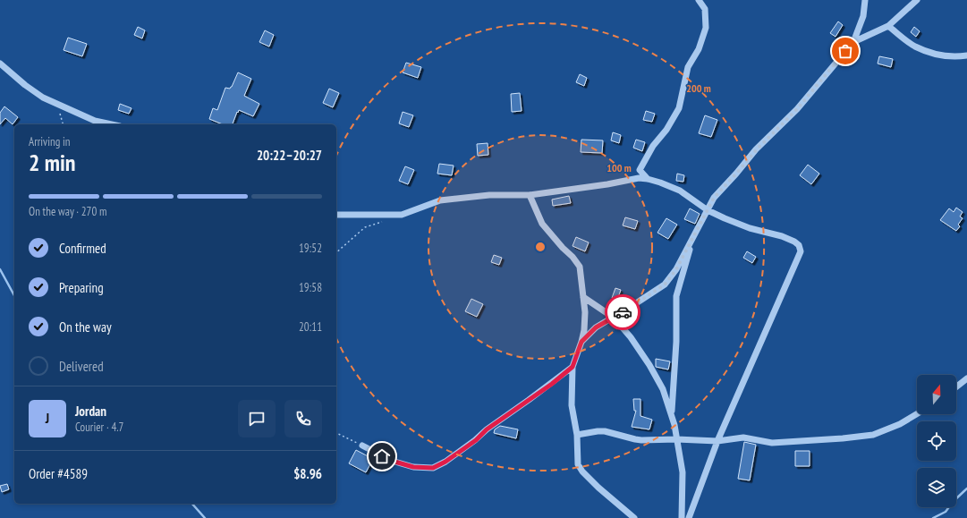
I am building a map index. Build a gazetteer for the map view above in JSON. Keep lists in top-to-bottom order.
{
  "north": "top",
  "page": {
    "heading": ["2 min", "Arriving in", "20:22–20:27"],
    "panel": [
      "Jordan",
      "Courier · 4.7",
      "Order #4589",
      "$8.96"
    ],
    "bar": "On the way · 270 m",
    "list": [
      ["Confirmed", "19:52"],
      ["Preparing", "19:58"],
      ["On the way", "20:11"],
      "Delivered"
    ],
    "round": "J"
  },
  "rings": ["200 m", "100 m"]
}
